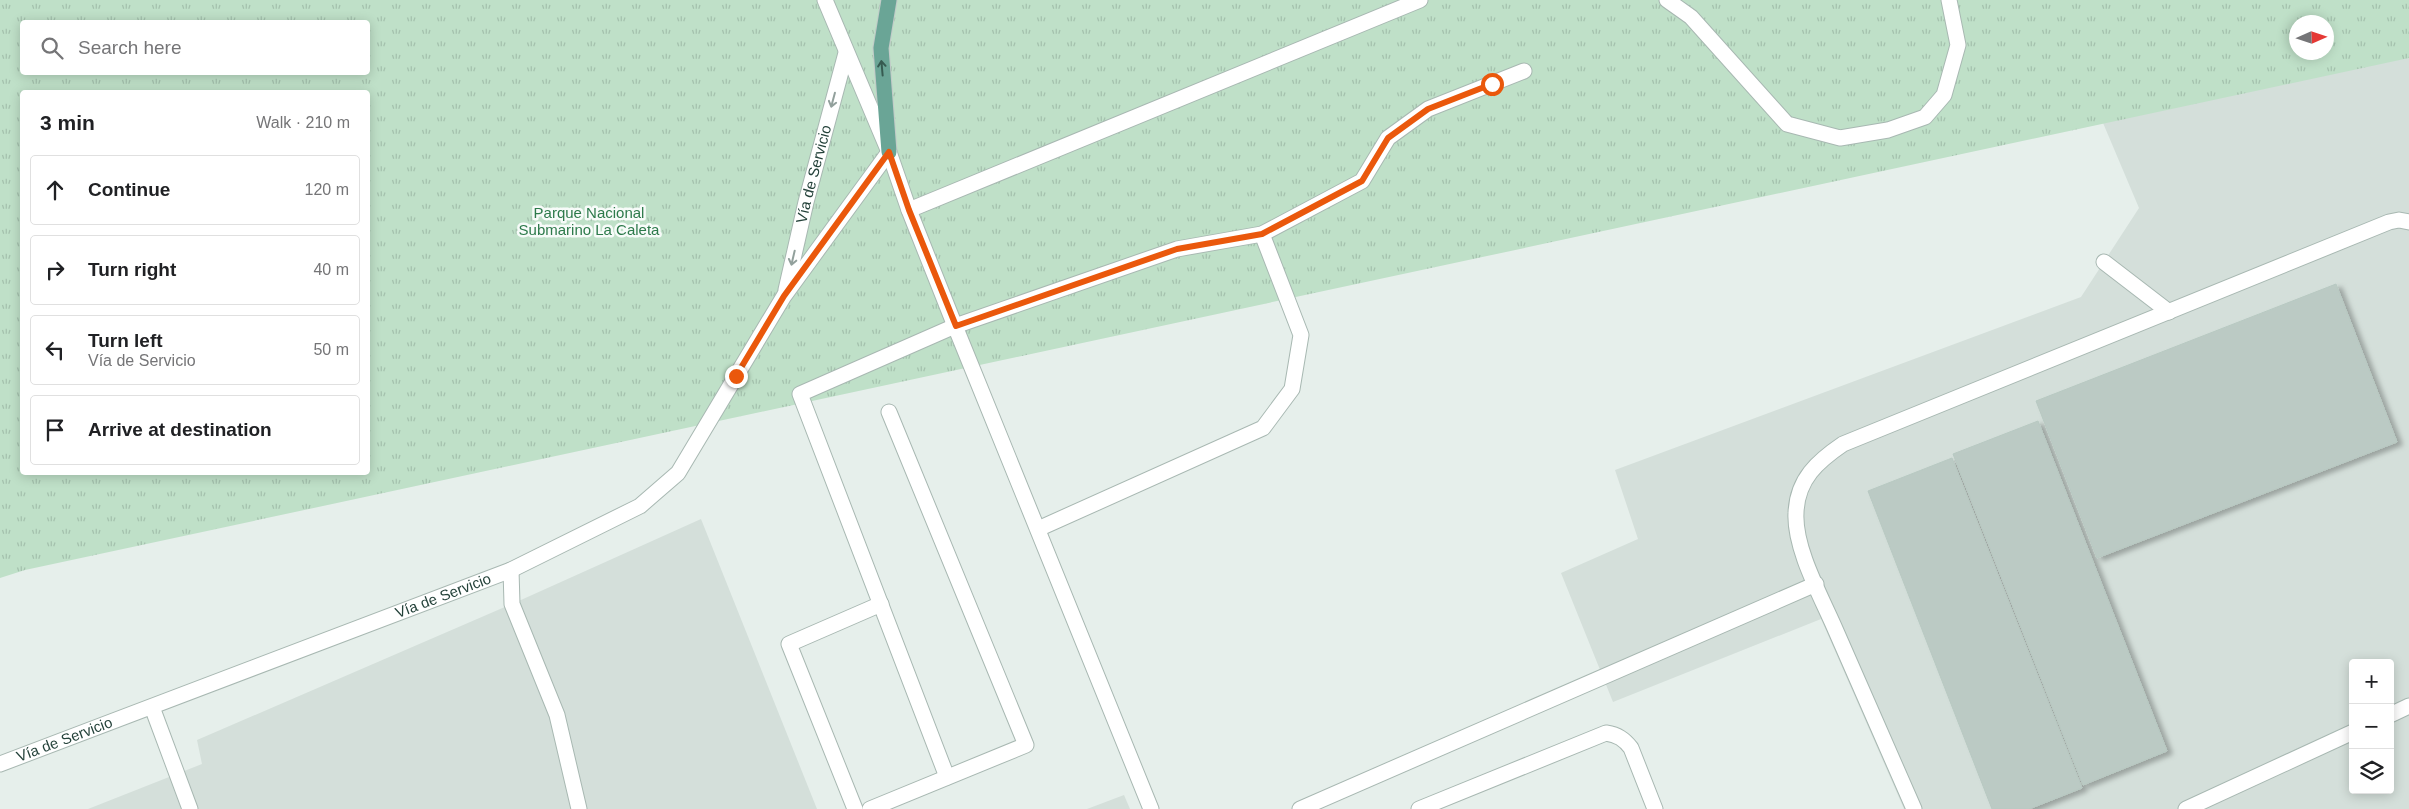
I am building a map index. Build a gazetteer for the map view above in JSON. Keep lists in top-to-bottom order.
{
  "streets": {
    "lane": ["Vía de Servicio"]
  },
  "parks": ["Parque Nacional Submarino La Caleta"],
  "north": "right",
  "page": {
    "search": "Search here",
    "heading": ["3 min", "Walk · 210 m"],
    "list": [
      ["Continue", "120 m"],
      ["Turn right", "40 m"],
      ["Turn left", "Vía de Servicio", "50 m"],
      "Arrive at destination"
    ],
    "map_buttons": ["+", "−"]
  }
}
